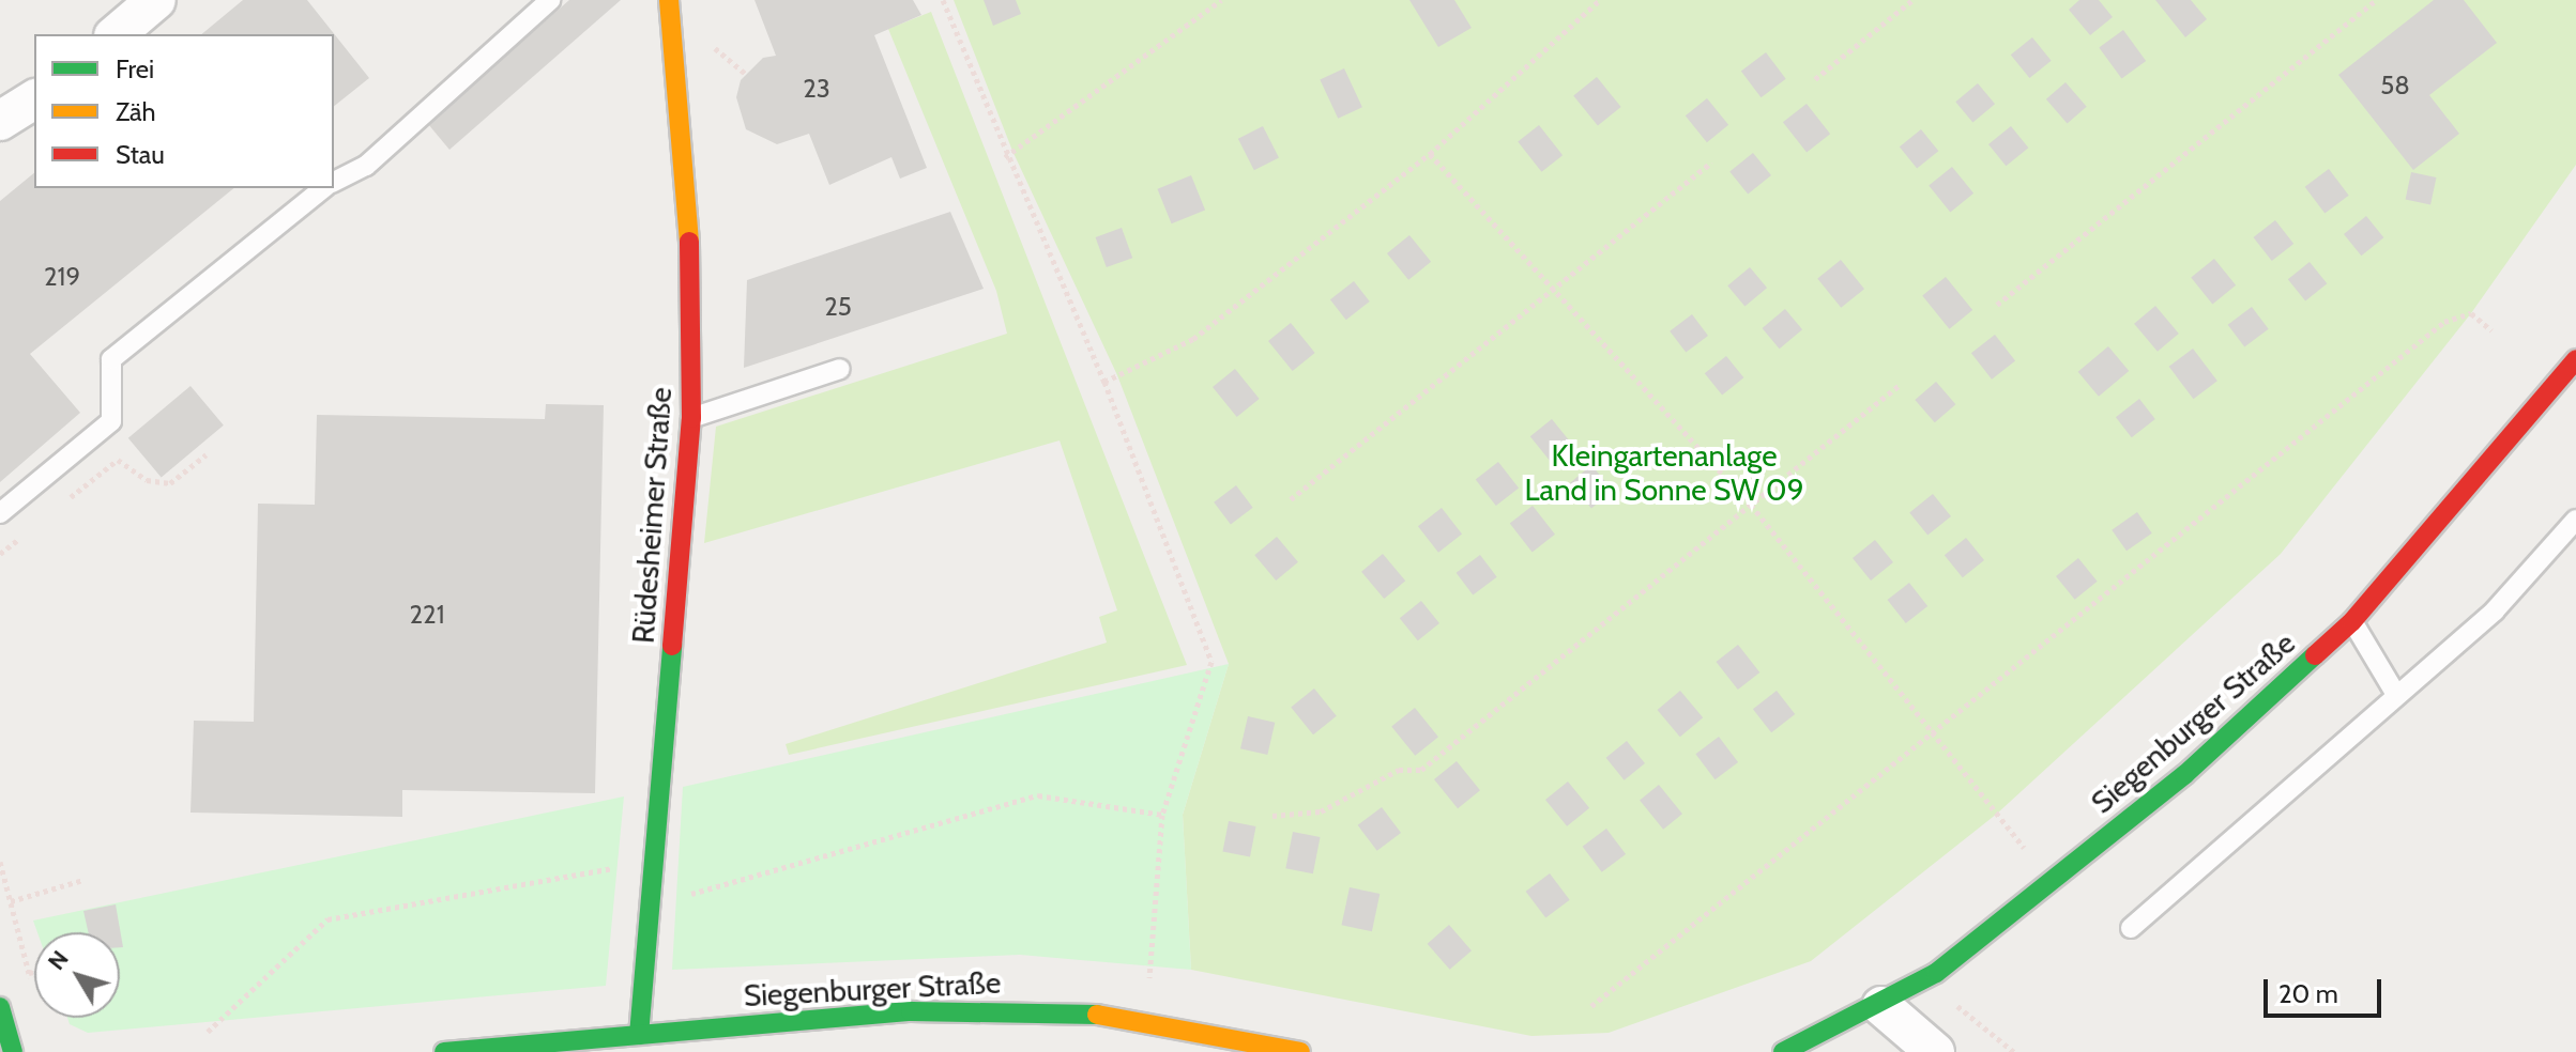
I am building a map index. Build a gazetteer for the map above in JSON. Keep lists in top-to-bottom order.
{
  "streets": {
    "street": ["Rüdesheimer Straße", "Siegenburger Straße"]
  },
  "crossings": [
    ["Rüdesheimer Straße", "Siegenburger Straße"]
  ],
  "parks": ["Kleingartenanlage Land in Sonne SW 09"],
  "house_numbers": [
    "58",
    "23",
    "219",
    "25",
    "221"
  ],
  "legend": ["Frei", "Zäh", "Stau"],
  "scale_bar": "20 m",
  "north": "top left"
}
